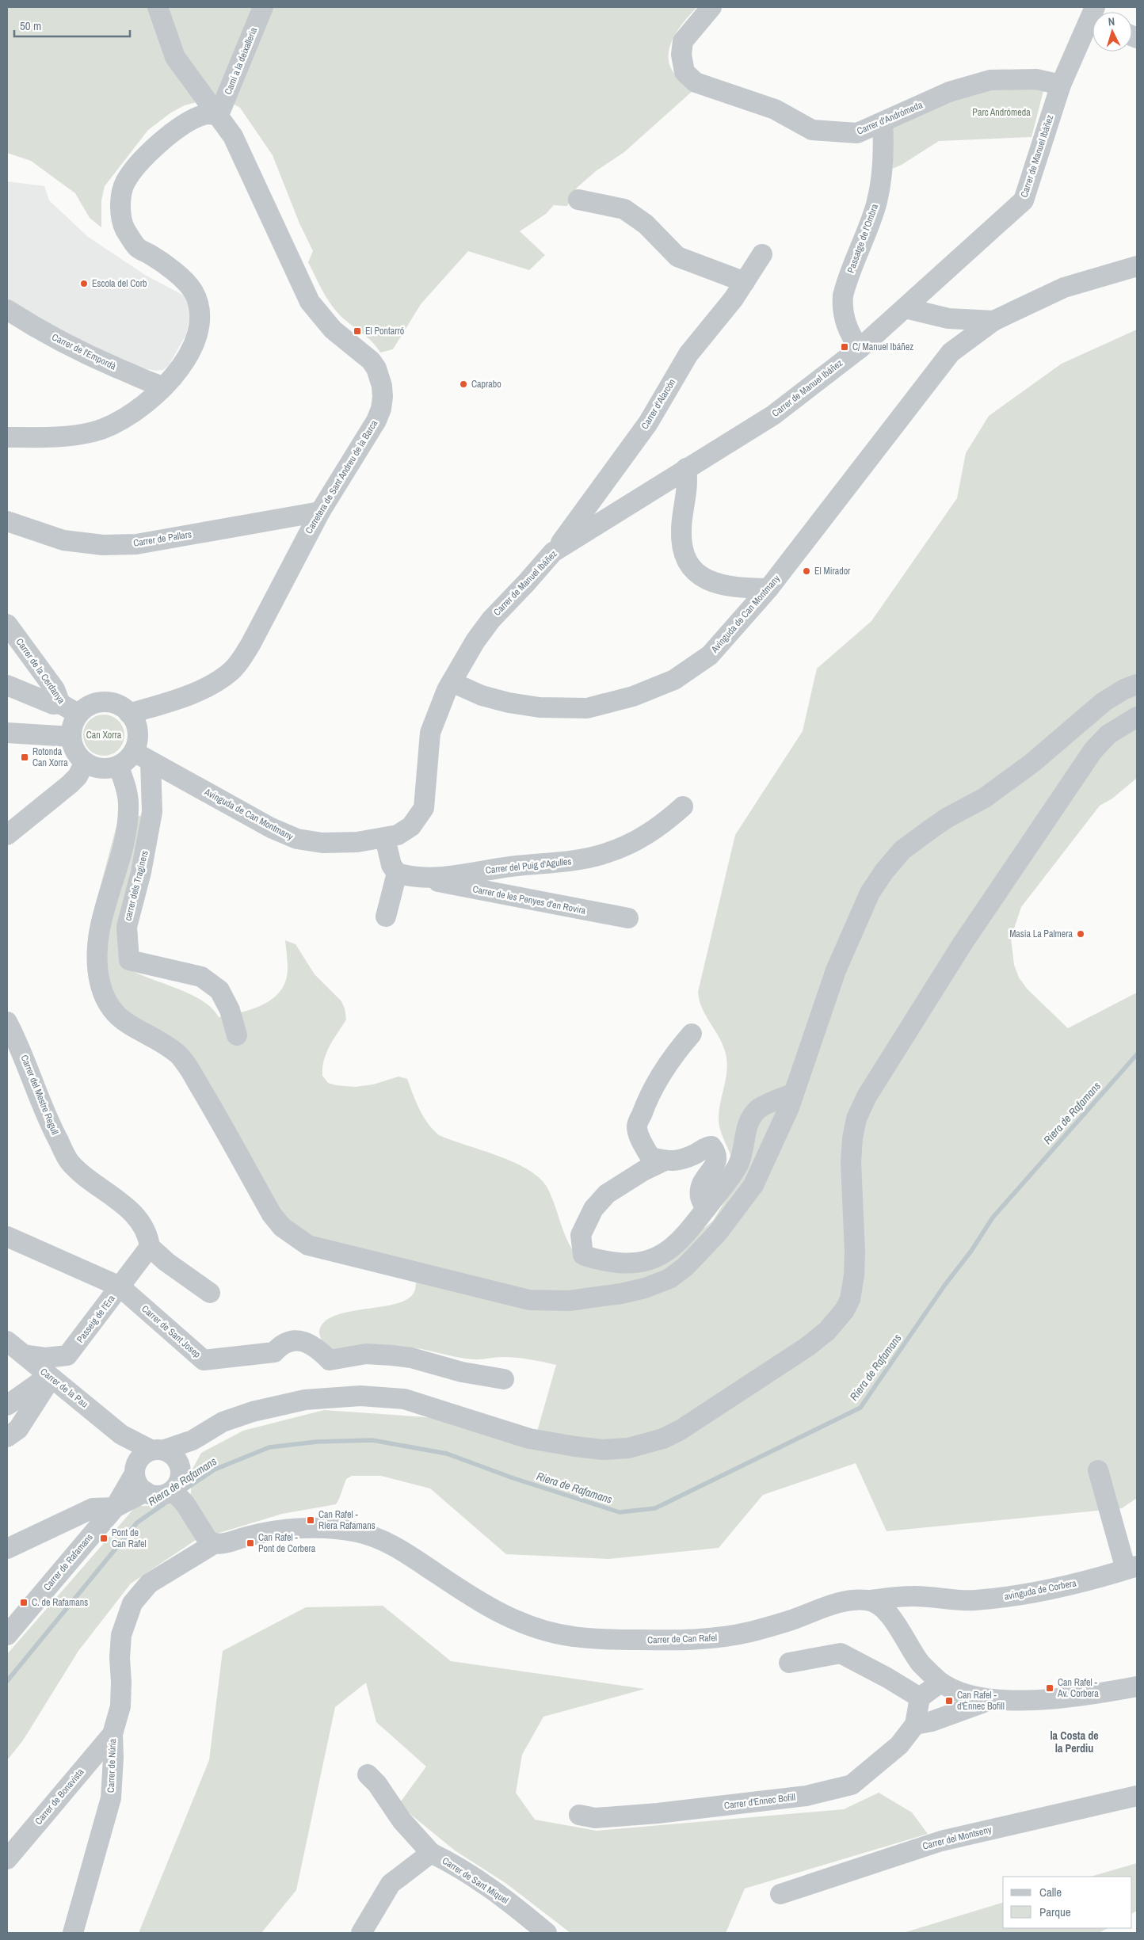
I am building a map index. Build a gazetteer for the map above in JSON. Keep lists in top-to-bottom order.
{
  "streets": {
    "street": [
      "Camí a la deixalleria",
      "Carrer d'Andrómeda",
      "Carrer de Manuel Ibáñez",
      "Passatge de l'Ombra",
      "Carrer de l'Empordà",
      "Carrer d'Alarcón",
      "Carretera de Sant Andreu de la Barca",
      "Carrer de Pallars",
      "Avinguda de Can Montmany",
      "Carrer de la Cerdanya",
      "Carrer del Puig d'Agulles",
      "carrer dels Traginers",
      "Carrer de les Penyes d'en Rovira",
      "Carrer del Mestre Regull",
      "Passeig de l'Era",
      "Carrer de Sant Josep",
      "Carrer de la Pau",
      "Carrer de Rafamans",
      "avinguda de Corbera",
      "Carrer de Can Rafel",
      "Carrer de Núria",
      "Carrer de Bonavista",
      "Carrer d'Ennec Bofill",
      "Carrer del Montseny",
      "Carrer de Sant Miquel"
    ]
  },
  "crossings": [
    ["Camí a la deixalleria", "Carretera de Sant Andreu de la Barca"],
    ["Carrer d'Andrómeda", "Carrer de Manuel Ibáñez"],
    ["Carrer d'Andrómeda", "Passatge de l'Ombra"],
    ["Carrer de Manuel Ibáñez", "Passatge de l'Ombra"],
    ["Carrer de Manuel Ibáñez", "Carrer d'Alarcón"],
    ["Carrer de Manuel Ibáñez", "Avinguda de Can Montmany"],
    ["Carretera de Sant Andreu de la Barca", "Carrer de Pallars"],
    ["Avinguda de Can Montmany", "carrer dels Traginers"],
    ["Carrer del Puig d'Agulles", "Carrer de les Penyes d'en Rovira"],
    ["Carrer del Mestre Regull", "Passeig de l'Era"],
    ["Passeig de l'Era", "Carrer de Sant Josep"],
    ["Passeig de l'Era", "Carrer de la Pau"],
    ["Carrer de la Pau", "Carrer de Rafamans"],
    ["avinguda de Corbera", "Carrer de Can Rafel"],
    ["Carrer de Can Rafel", "Carrer de Núria"],
    ["Carrer de Núria", "Carrer de Bonavista"]
  ],
  "districts": ["la Costa de la Perdiu"],
  "water": ["Riera de Rafamans"],
  "parks": ["Parc Andrómeda", "Can Xorra"],
  "places": {
    "other": [
      "Escola del Corb",
      "Caprabo",
      "El Mirador",
      "Masia La Palmera"
    ],
    "transit": [
      "El Pontarró",
      "C/ Manuel Ibáñez",
      "Rotonda Can Xorra",
      "Can Rafel - Riera Rafamans",
      "Pont de Can Rafel",
      "Can Rafel - Pont de Corbera",
      "C. de Rafamans",
      "Can Rafel - Av. Corbera",
      "Can Rafel - d'Ènnec Bofill"
    ]
  },
  "legend": ["Calle", "Parque"],
  "scale_bar": "50 m",
  "north": "top"
}
